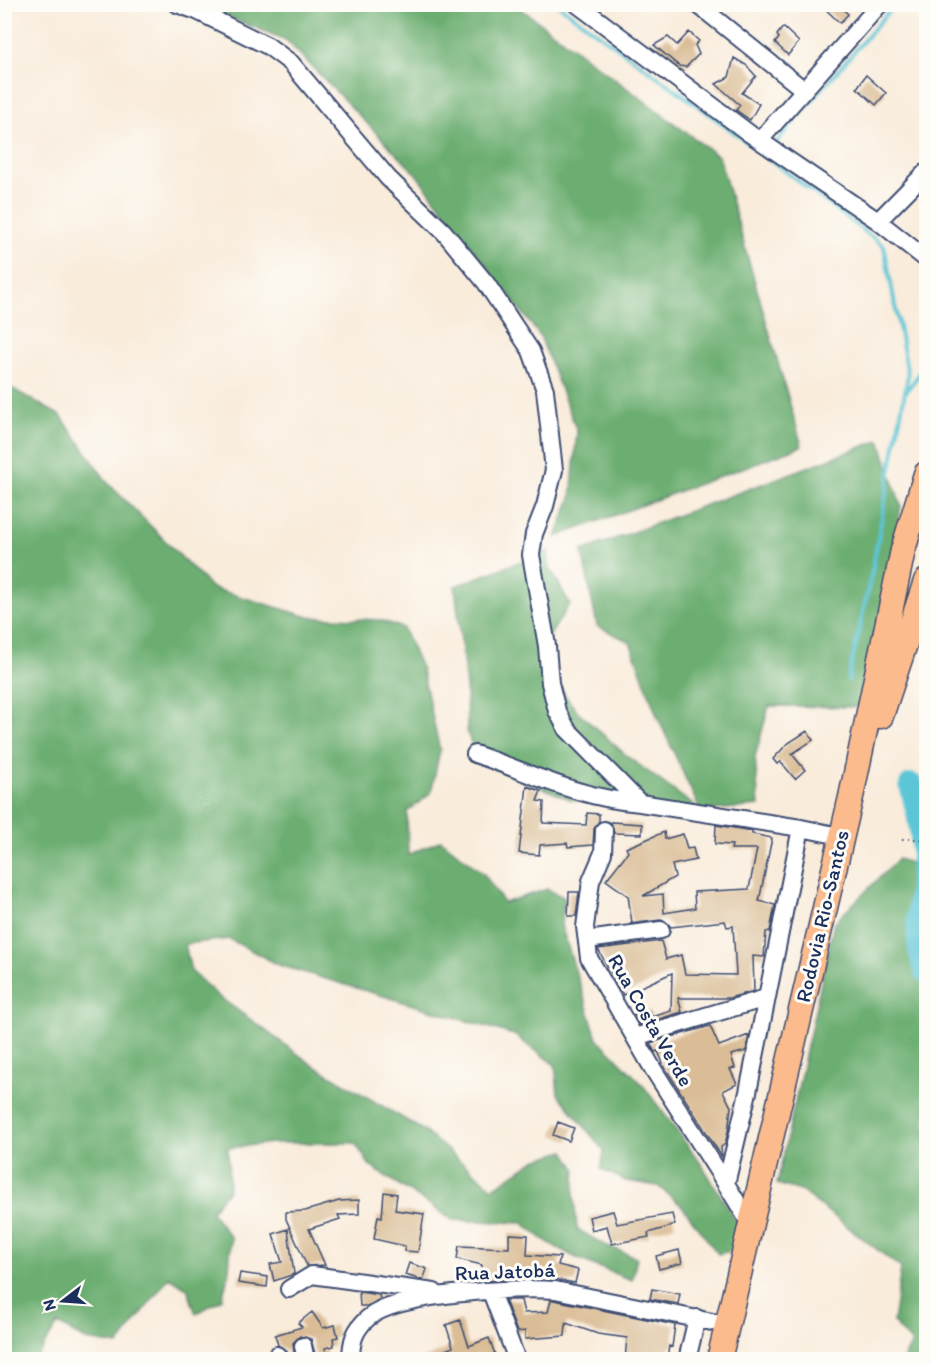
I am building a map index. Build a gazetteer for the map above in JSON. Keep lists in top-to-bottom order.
{
  "streets": {
    "highway": ["Rodovia Rio-Santos"],
    "street": ["Rua Costa Verde", "Rua Jatobá"]
  },
  "crossings": [
    ["Rodovia Rio-Santos", "Rua Costa Verde"],
    ["Rodovia Rio-Santos", "Rua Jatobá"]
  ],
  "north": "left"
}
